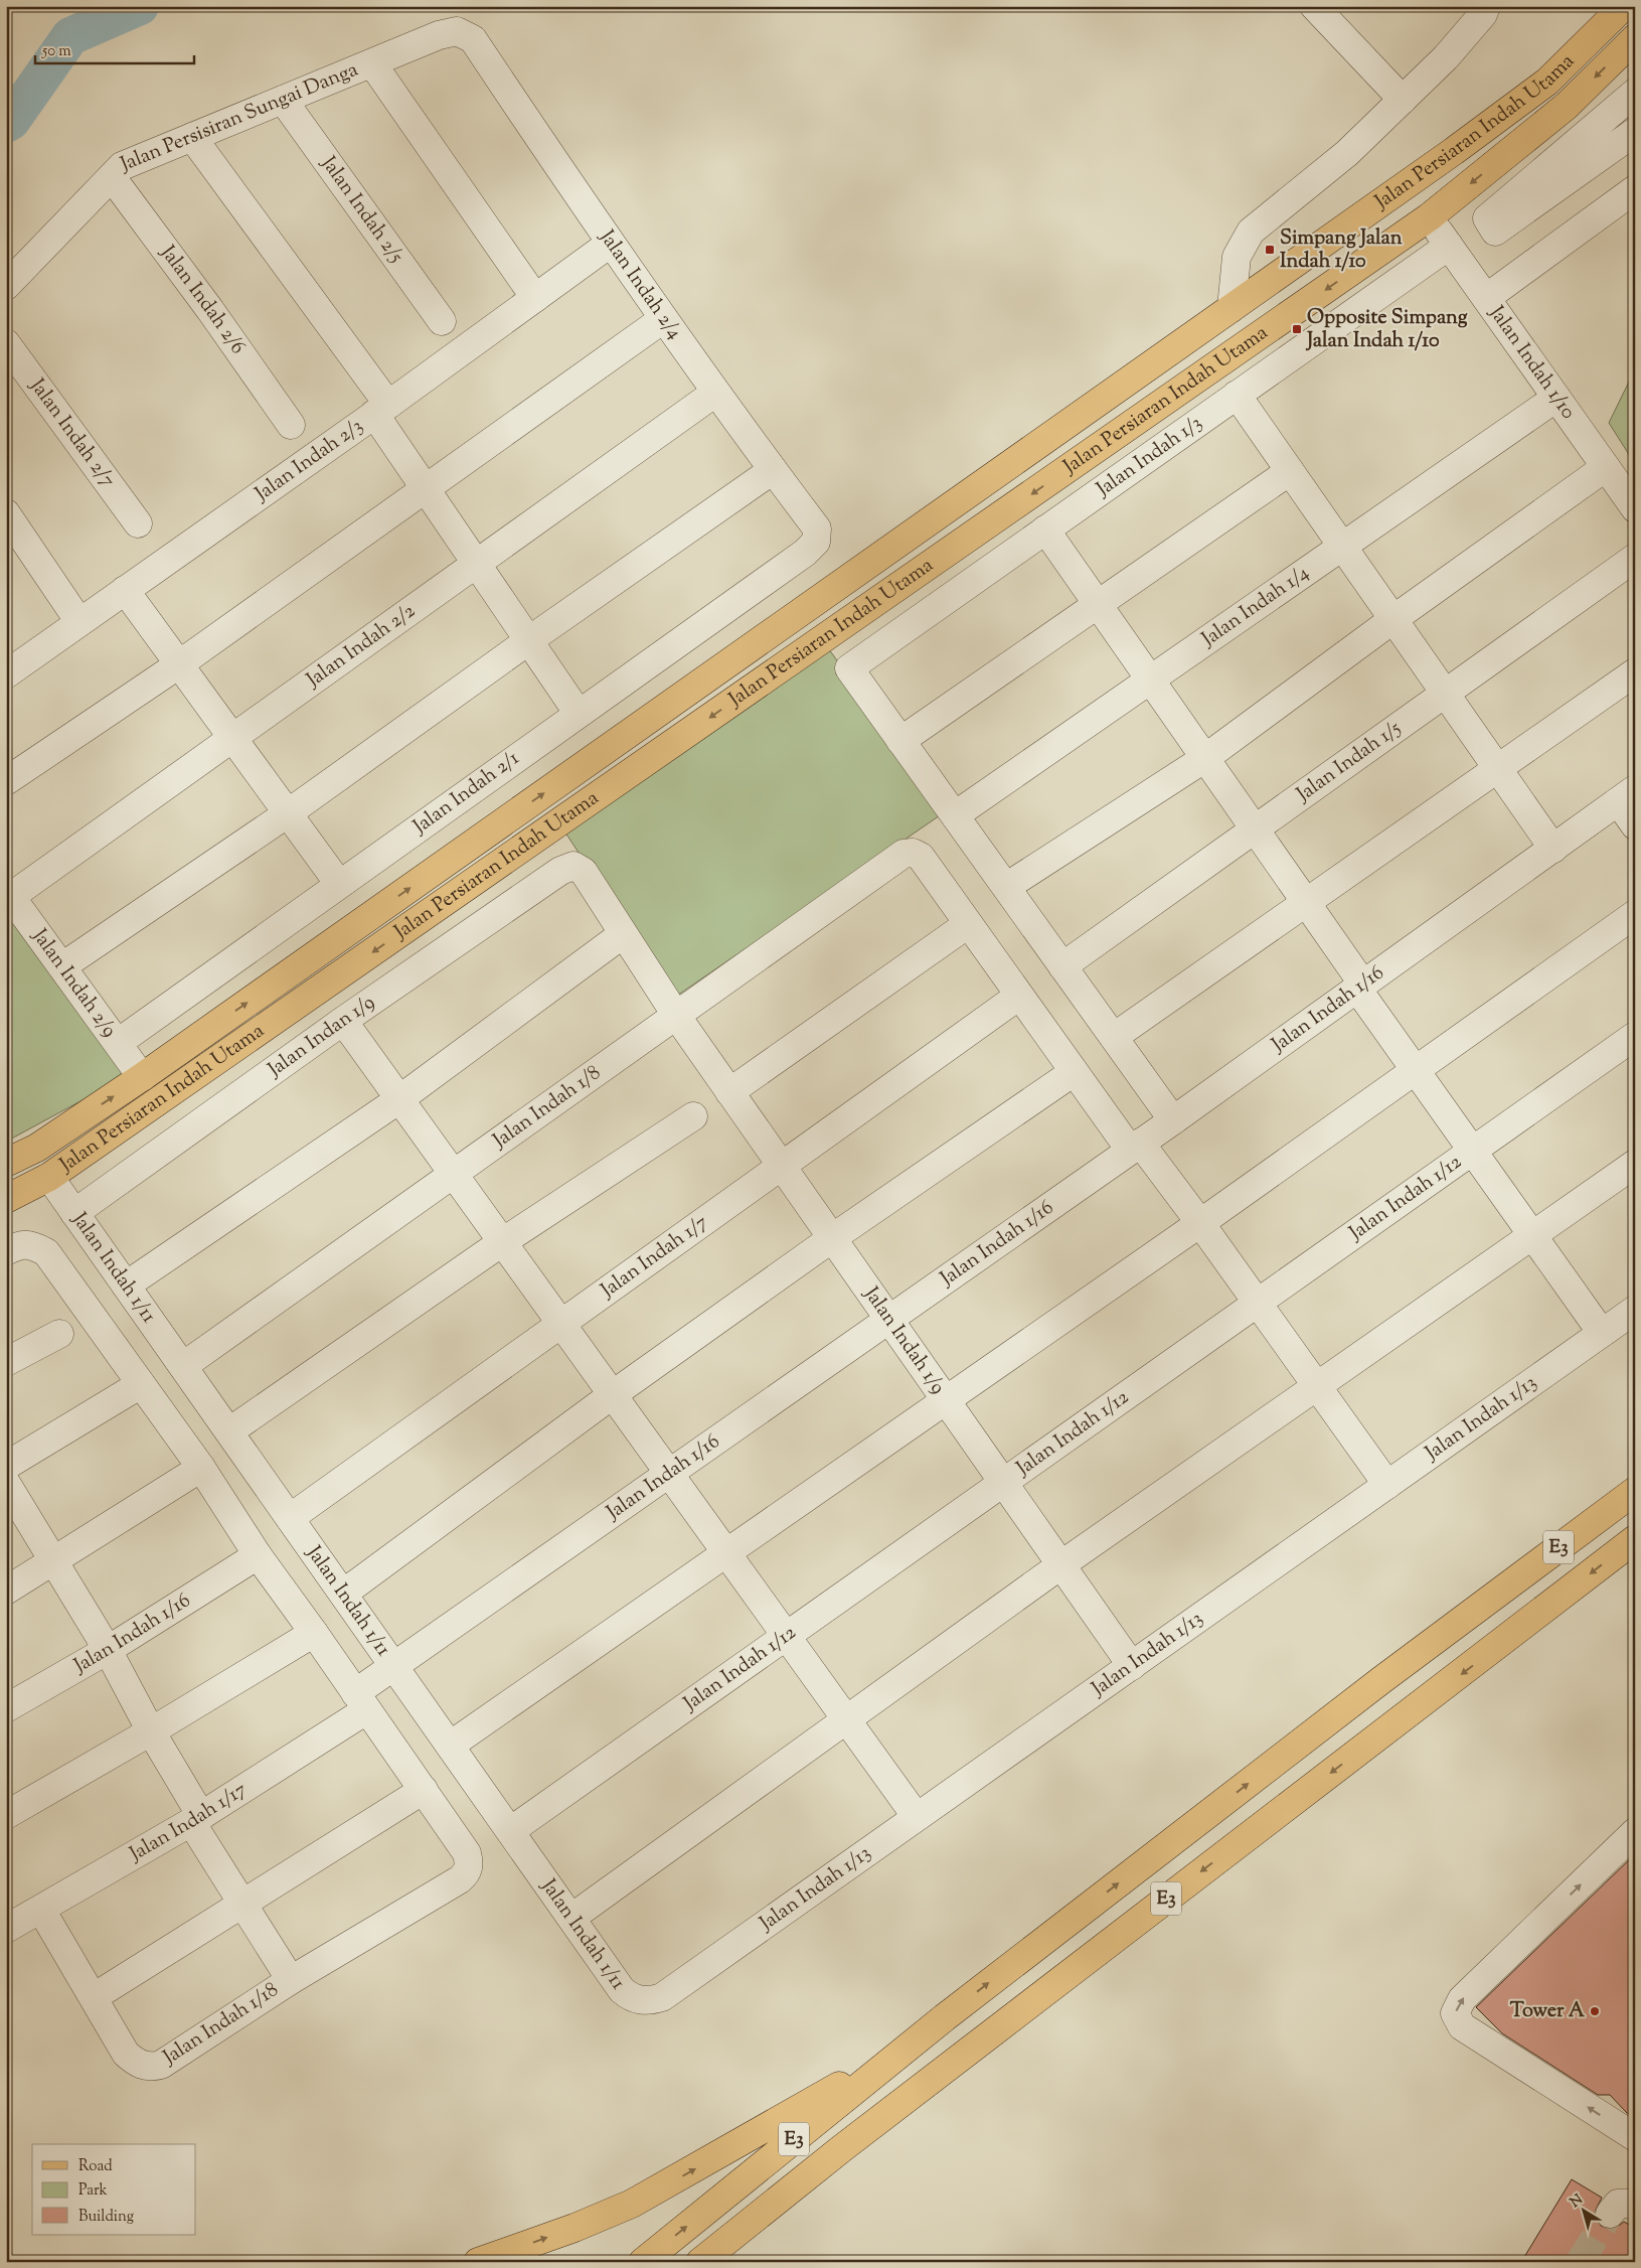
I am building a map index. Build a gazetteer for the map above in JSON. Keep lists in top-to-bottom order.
{
  "streets": {
    "main road": ["Jalan Persiaran Indah Utama", "E3"],
    "street": [
      "Jalan Persisiran Sungai Danga",
      "Jalan Indah 2/5",
      "Jalan Indah 2/4",
      "Jalan Indah 2/6",
      "Jalan Indah 1/10",
      "Jalan Indah 2/7",
      "Jalan Indah 1/3",
      "Jalan Indah 2/3",
      "Jalan Indah 1/4",
      "Jalan Indah 2/2",
      "Jalan Indah 1/5",
      "Jalan Indah 2/1",
      "Jalan Indah 2/9",
      "Jalan Indah 1/16",
      "Jalan Indan 1/9",
      "Jalan Indah 1/8",
      "Jalan Indah 1/12",
      "Jalan Indah 1/7",
      "Jalan Indah 1/11",
      "Jalan Indah 1/9",
      "Jalan Indah 1/13",
      "Jalan Indah 1/17",
      "Jalan Indah 1/18"
    ]
  },
  "crossings": [
    ["Jalan Persisiran Sungai Danga", "Jalan Indah 2/5"],
    ["Jalan Persisiran Sungai Danga", "Jalan Indah 2/4"],
    ["Jalan Persisiran Sungai Danga", "Jalan Indah 2/6"],
    ["Jalan Persiaran Indah Utama", "Jalan Indah 1/10"],
    ["Jalan Persiaran Indah Utama", "Jalan Indah 2/9"],
    ["Jalan Persiaran Indah Utama", "Jalan Indah 1/11"],
    ["Jalan Indah 2/4", "Jalan Indah 2/3"],
    ["Jalan Indah 2/4", "Jalan Indah 2/2"],
    ["Jalan Indah 2/4", "Jalan Indah 2/1"],
    ["Jalan Indah 1/10", "Jalan Indah 1/3"],
    ["Jalan Indah 1/10", "Jalan Indah 1/4"],
    ["Jalan Indah 2/2", "Jalan Indah 2/9"],
    ["Jalan Indah 2/1", "Jalan Indah 2/9"],
    ["Jalan Indah 1/16", "Jalan Indah 1/11"],
    ["Jalan Indah 1/16", "Jalan Indah 1/9"],
    ["Jalan Indah 1/16", "Jalan Indah 1/17"],
    ["Jalan Indan 1/9", "Jalan Indah 1/11"],
    ["Jalan Indan 1/9", "Jalan Indah 1/9"],
    ["Jalan Indah 1/8", "Jalan Indah 1/11"],
    ["Jalan Indah 1/8", "Jalan Indah 1/9"],
    ["Jalan Indah 1/12", "Jalan Indah 1/11"],
    ["Jalan Indah 1/12", "Jalan Indah 1/9"],
    ["Jalan Indah 1/7", "Jalan Indah 1/11"],
    ["Jalan Indah 1/7", "Jalan Indah 1/9"],
    ["Jalan Indah 1/11", "Jalan Indah 1/13"],
    ["Jalan Indah 1/9", "Jalan Indah 1/13"],
    ["Jalan Indah 1/17", "Jalan Indah 1/18"]
  ],
  "places": {
    "transit": ["Simpang Jalan Indah 1/10", "Opposite Simpang Jalan Indah 1/10"],
    "other": ["Tower A"]
  },
  "legend": ["Road", "Park", "Building"],
  "scale_bar": "50 m",
  "north": "top left"
}
